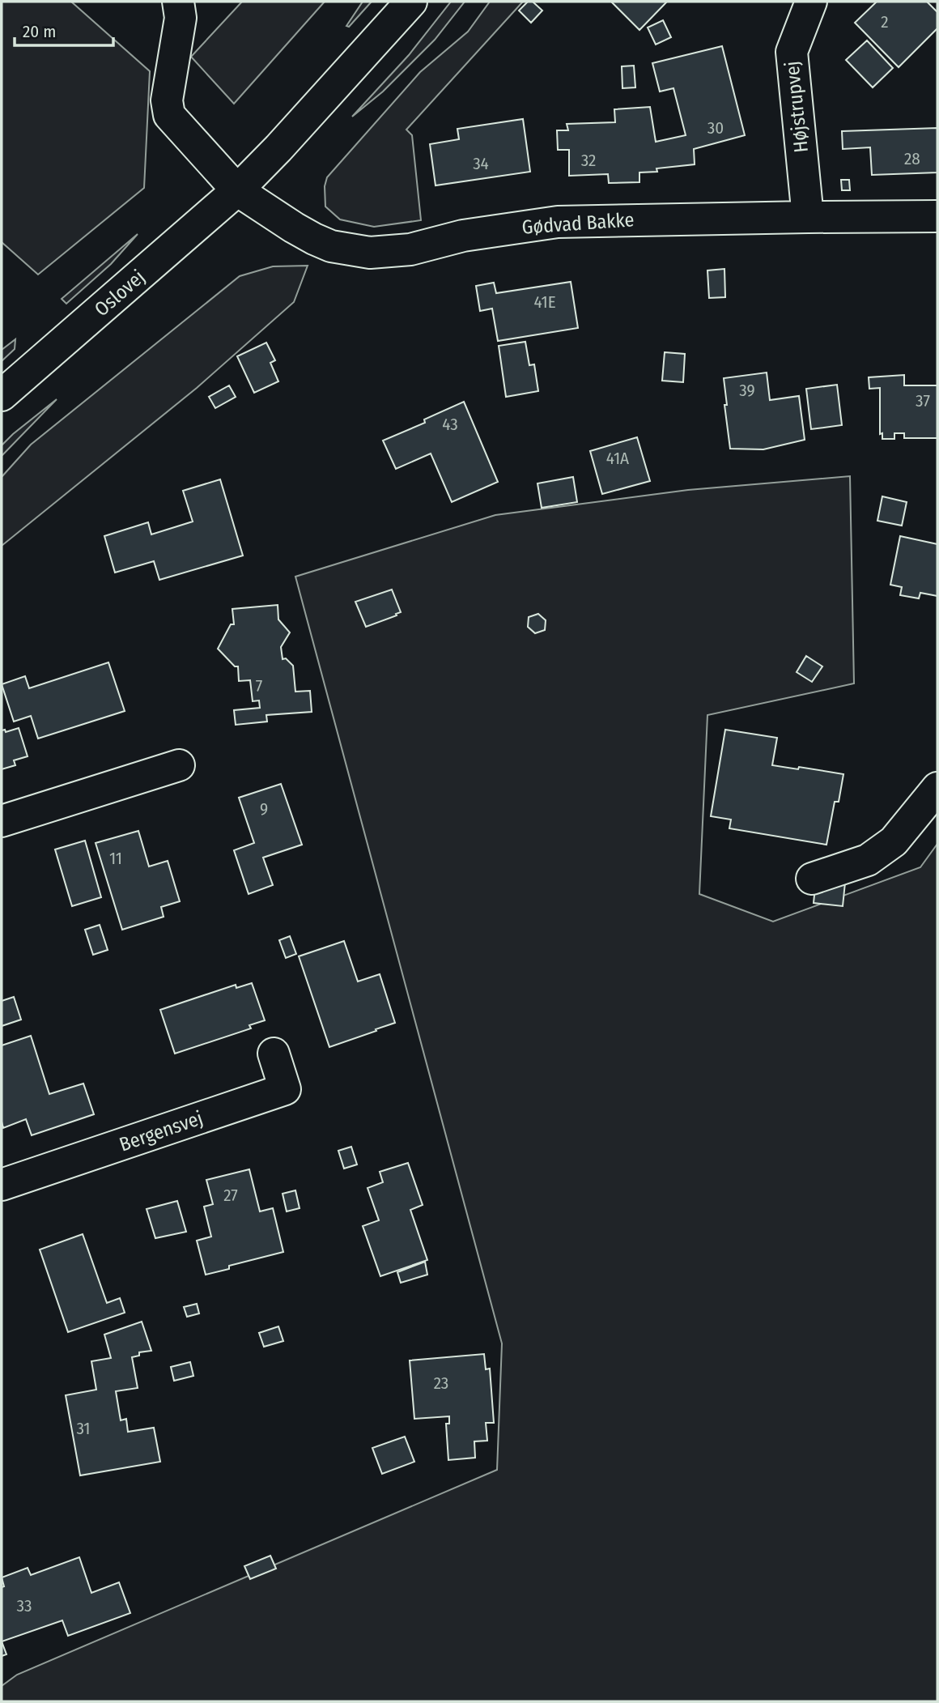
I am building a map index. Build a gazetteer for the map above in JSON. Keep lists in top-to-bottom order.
{
  "streets": {
    "street": [
      "Højstrupvej",
      "Gødvad Bakke",
      "Oslovej",
      "Bergensvej"
    ]
  },
  "crossings": [
    ["Højstrupvej", "Gødvad Bakke"],
    ["Gødvad Bakke", "Oslovej"]
  ],
  "house_numbers": [
    "2",
    "30",
    "28",
    "32",
    "34",
    "41E",
    "39",
    "37",
    "43",
    "41A",
    "7",
    "9",
    "11",
    "27",
    "23",
    "31",
    "33"
  ],
  "scale_bar": "20 m"
}
